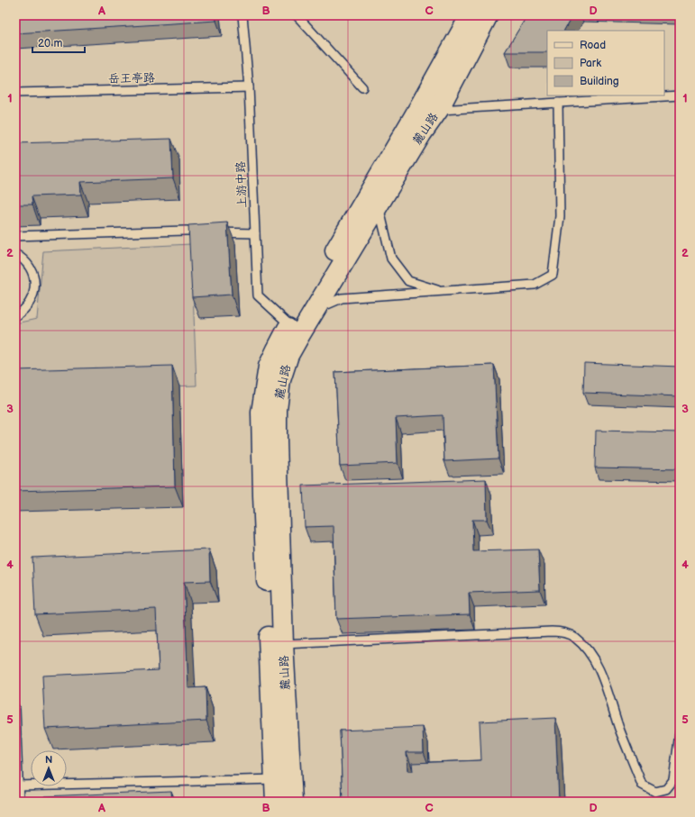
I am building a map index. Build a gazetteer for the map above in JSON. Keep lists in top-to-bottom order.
{
  "streets": {
    "main road": ["麓山路"],
    "lane": ["岳王亭路", "上游中路"]
  },
  "crossings": [
    ["岳王亭路", "上游中路"],
    ["麓山路", "上游中路"]
  ],
  "legend": ["Road", "Park", "Building"],
  "scale_bar": "20 m",
  "north": "top",
  "grid": {
    "columns": [
      "A",
      "B",
      "C",
      "D"
    ],
    "rows": [
      "1",
      "2",
      "3",
      "4",
      "5"
    ]
  }
}
